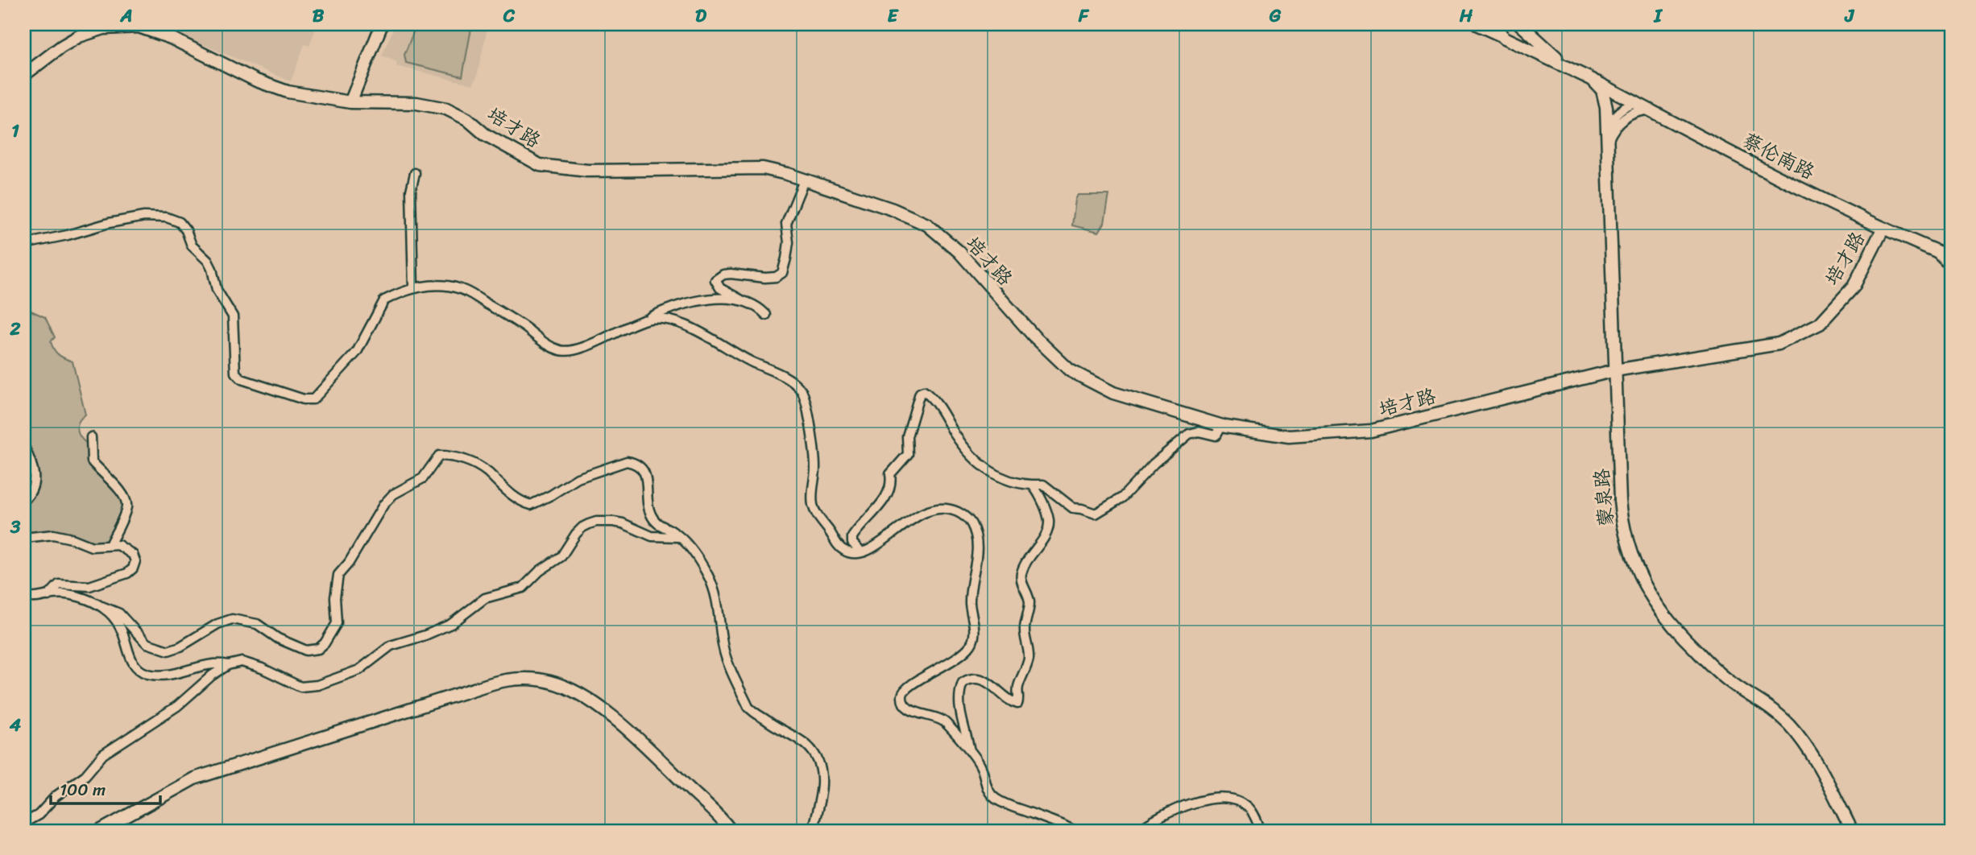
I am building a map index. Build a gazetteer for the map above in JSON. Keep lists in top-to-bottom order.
{
  "streets": {
    "street": ["培才路", "蔡伦南路", "蒙泉路"]
  },
  "crossings": [
    ["培才路", "蔡伦南路"],
    ["培才路", "蒙泉路"],
    ["蔡伦南路", "蒙泉路"]
  ],
  "scale_bar": "100 m",
  "grid": {
    "columns": [
      "A",
      "B",
      "C",
      "D",
      "E",
      "F",
      "G",
      "H",
      "I",
      "J"
    ],
    "rows": [
      "1",
      "2",
      "3",
      "4"
    ]
  }
}
